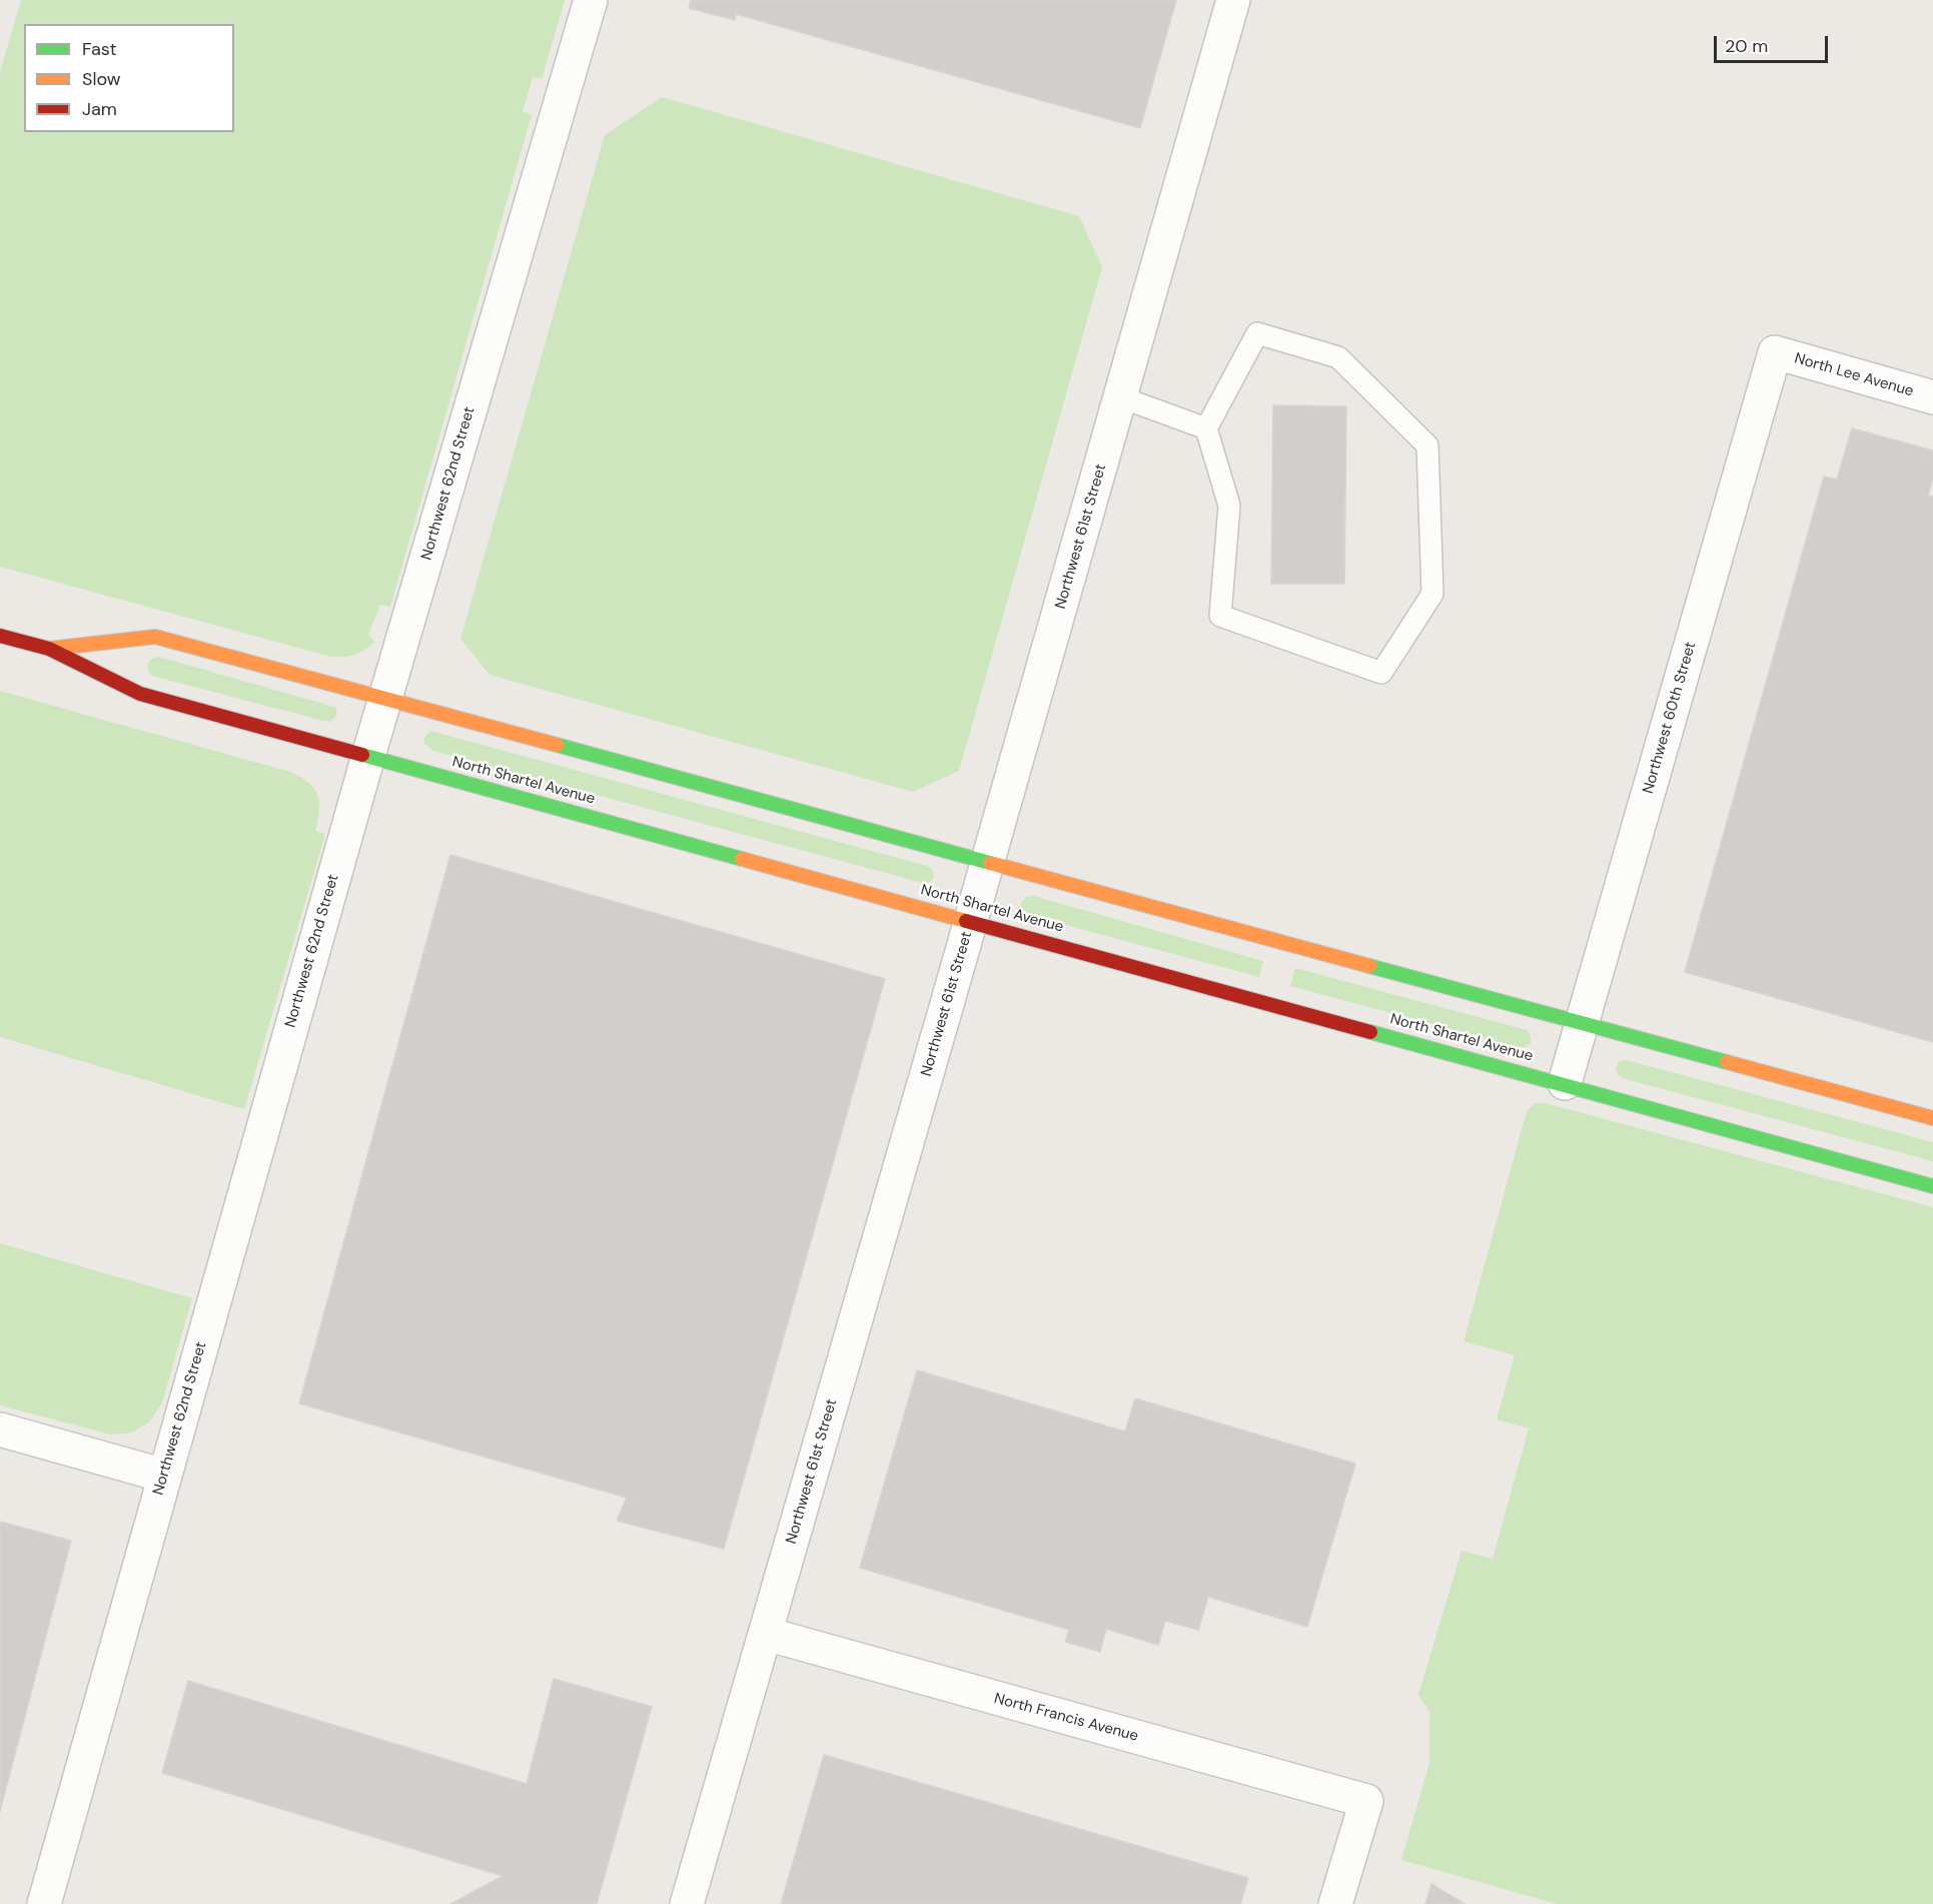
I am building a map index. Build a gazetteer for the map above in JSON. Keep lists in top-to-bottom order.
{
  "streets": {
    "street": [
      "North Lee Avenue",
      "Northwest 62nd Street",
      "Northwest 61st Street",
      "Northwest 60th Street",
      "North Shartel Avenue",
      "North Francis Avenue"
    ]
  },
  "crossings": [
    ["North Lee Avenue", "Northwest 60th Street"],
    ["Northwest 62nd Street", "North Shartel Avenue"],
    ["Northwest 61st Street", "North Shartel Avenue"],
    ["Northwest 61st Street", "North Francis Avenue"],
    ["Northwest 60th Street", "North Shartel Avenue"]
  ],
  "legend": ["Fast", "Slow", "Jam"],
  "scale_bar": "20 m"
}
